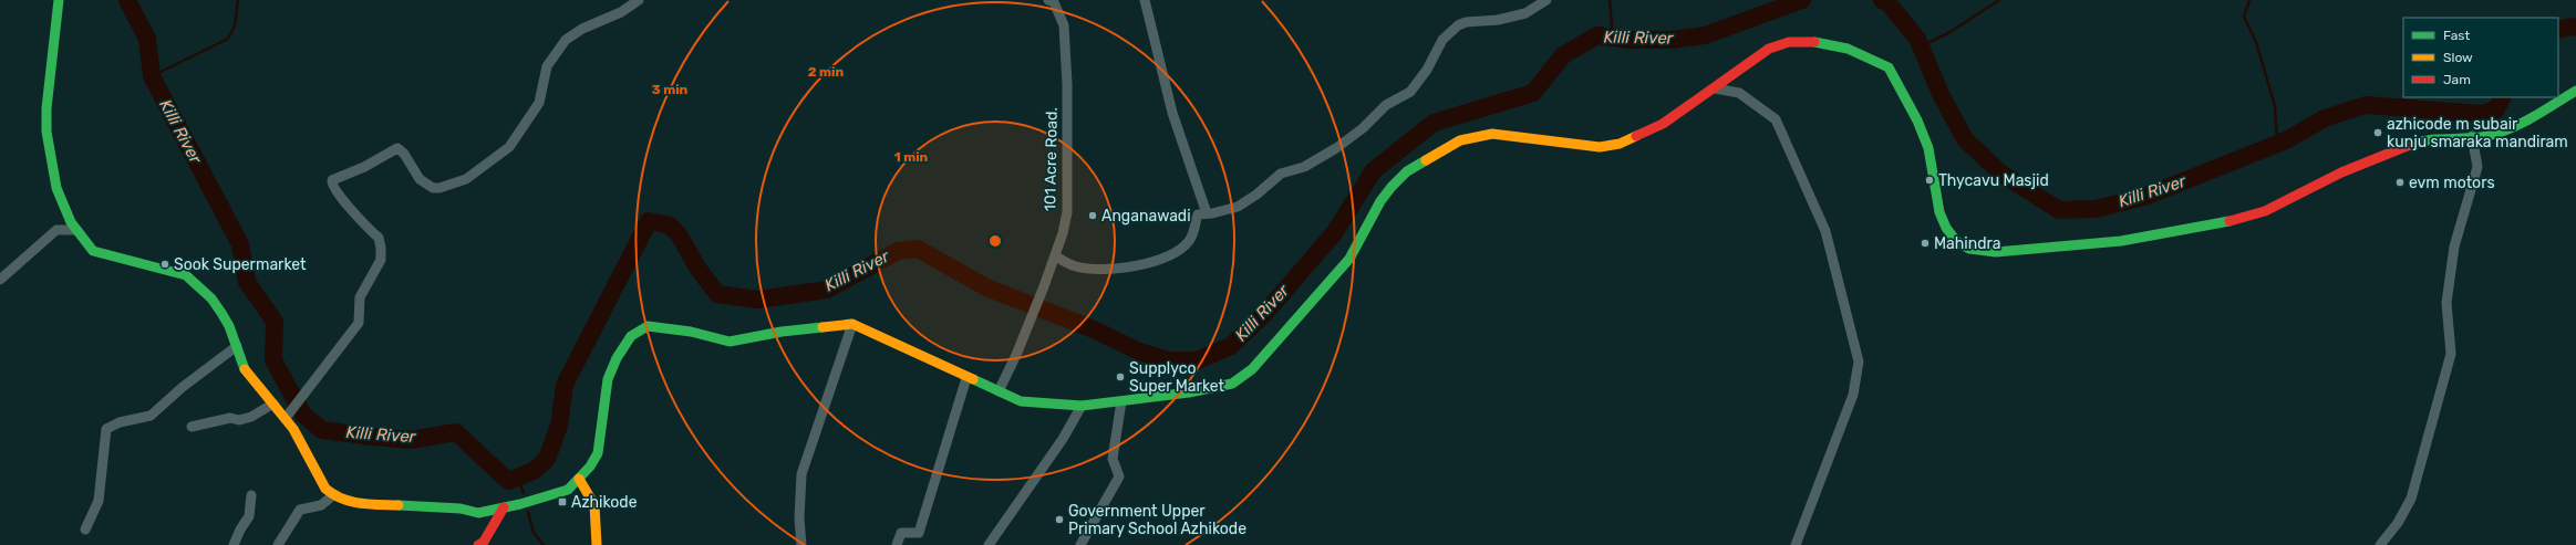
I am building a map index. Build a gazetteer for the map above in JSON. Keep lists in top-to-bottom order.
{
  "streets": {
    "street": ["101 Acre Road."]
  },
  "water": ["Killi River"],
  "places": {
    "other": [
      "azhicode m subair kunju smaraka mandiram",
      "Thycavu Masjid",
      "evm motors",
      "Anganawadi",
      "Mahindra",
      "Sook Supermarket",
      "Supplyco Super Market",
      "Government Upper Primary School Azhikode"
    ],
    "transit": ["Azhikode"]
  },
  "legend": ["Fast", "Slow", "Jam"],
  "rings": ["2 min", "3 min", "1 min"]
}
